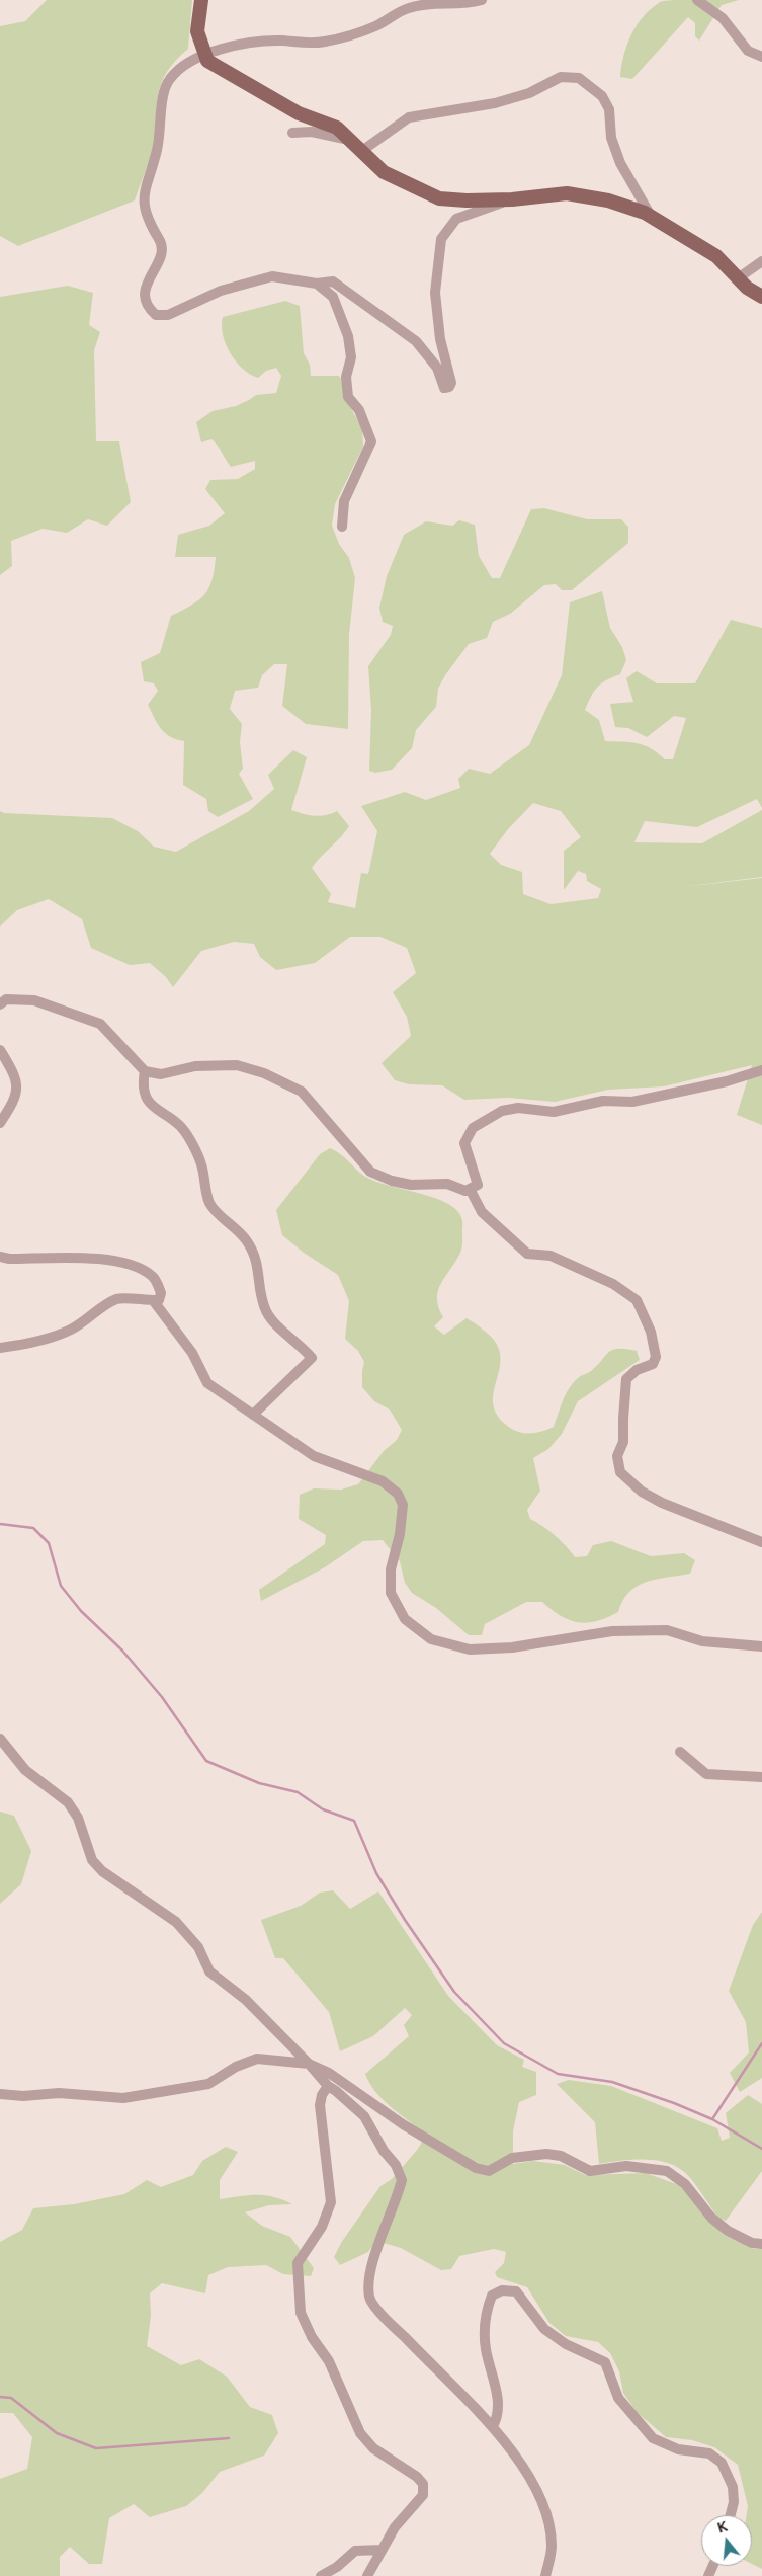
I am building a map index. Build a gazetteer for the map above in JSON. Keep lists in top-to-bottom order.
{
  "north": "top"
}
